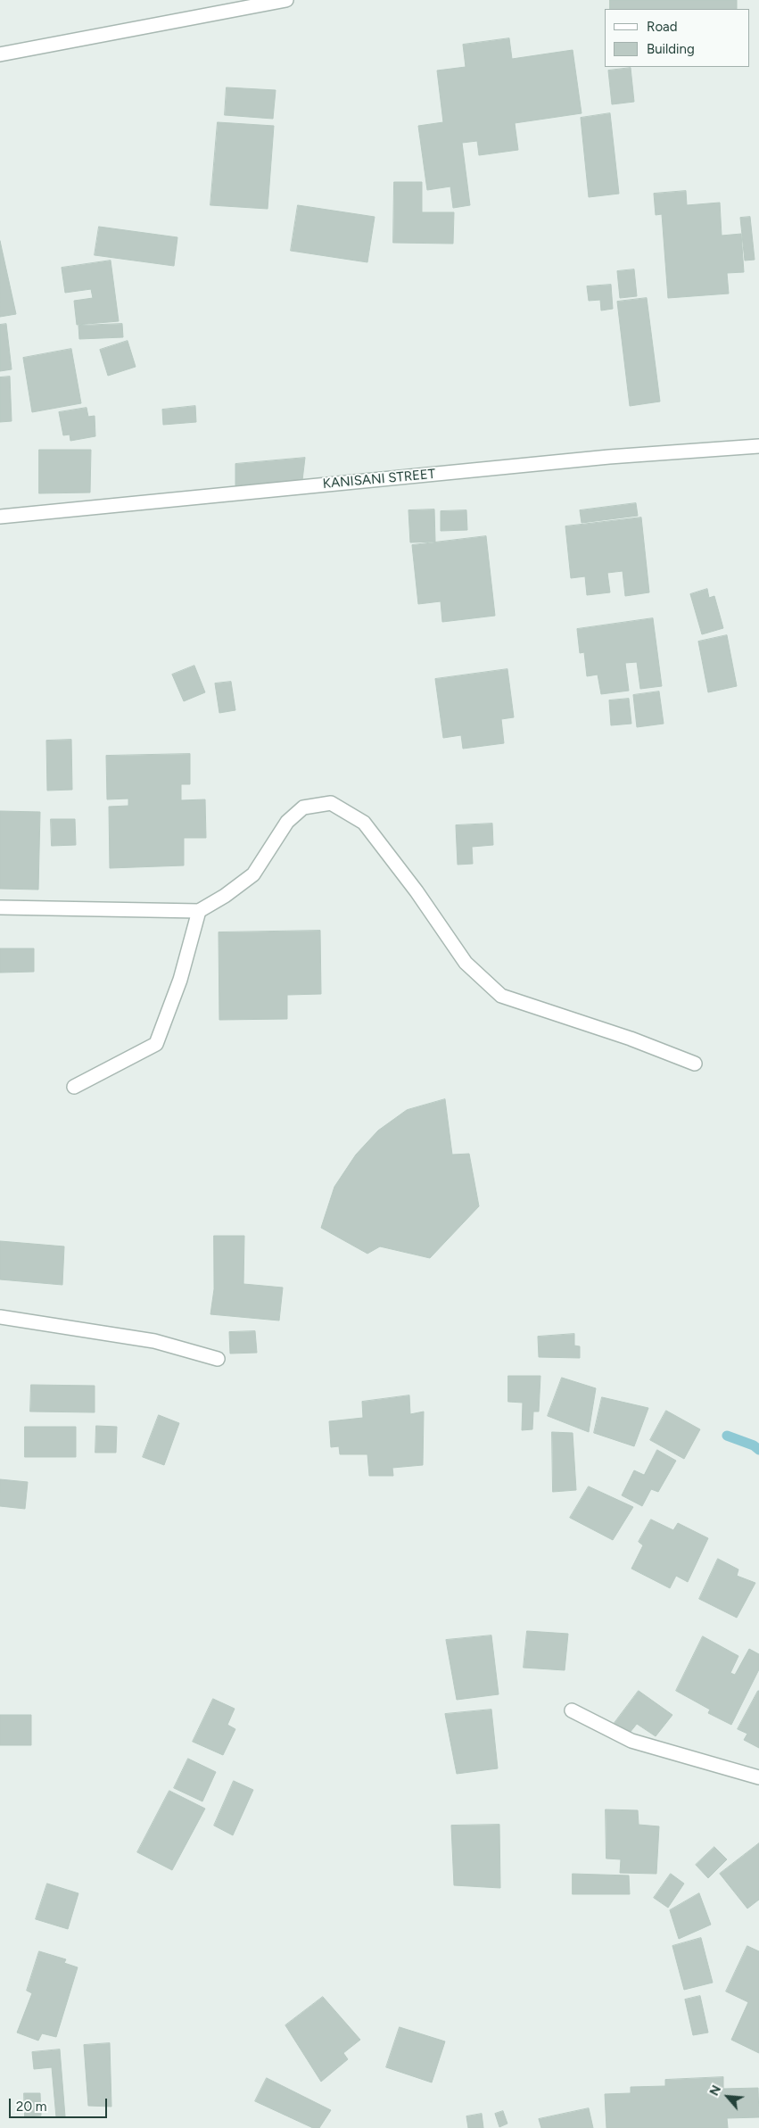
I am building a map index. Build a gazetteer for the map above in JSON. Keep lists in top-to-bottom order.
{
  "streets": {
    "street": ["KANISANI STREET"]
  },
  "legend": ["Road", "Building"],
  "scale_bar": "20 m",
  "north": "top left"
}
